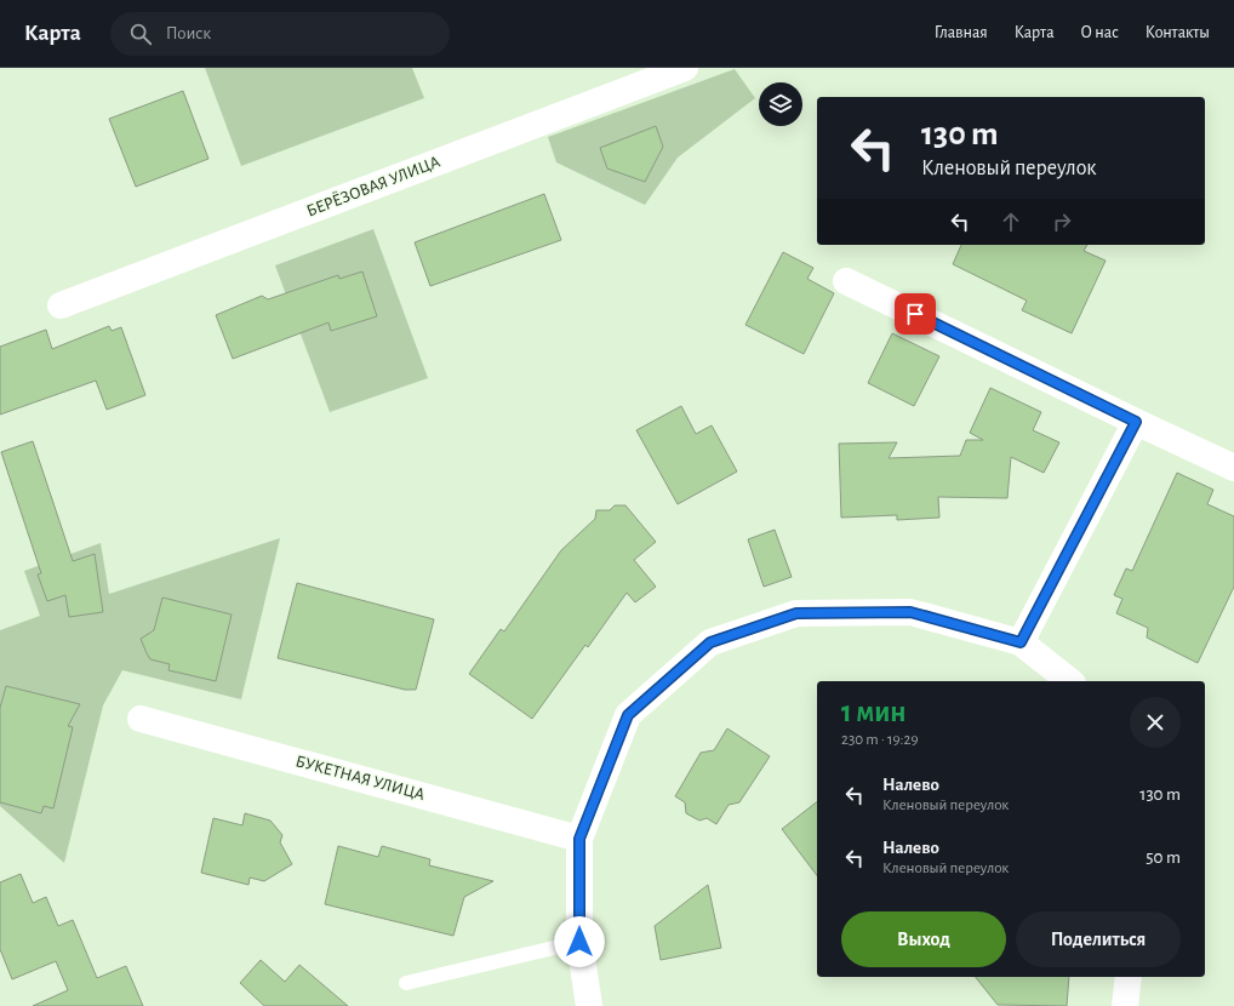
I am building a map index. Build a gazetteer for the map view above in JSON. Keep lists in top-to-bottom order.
{
  "streets": {
    "street": ["БЕРЁЗОВАЯ УЛИЦА", "БУКЕТНАЯ УЛИЦА"]
  },
  "page": {
    "header": "Карта",
    "search": "Поиск",
    "nav": [
      "Главная",
      "Карта",
      "О нас",
      "Контакты"
    ],
    "turn": ["130 m", "Кленовый переулок"],
    "heading": ["1 мин", "230 m · 19:29"],
    "list": [
      {
        "name": "Налево",
        "note": "Кленовый переулок",
        "value": "130 m"
      },
      {
        "name": "Налево",
        "note": "Кленовый переулок",
        "value": "50 m"
      }
    ],
    "buttons": ["Выход", "Поделиться"]
  }
}
